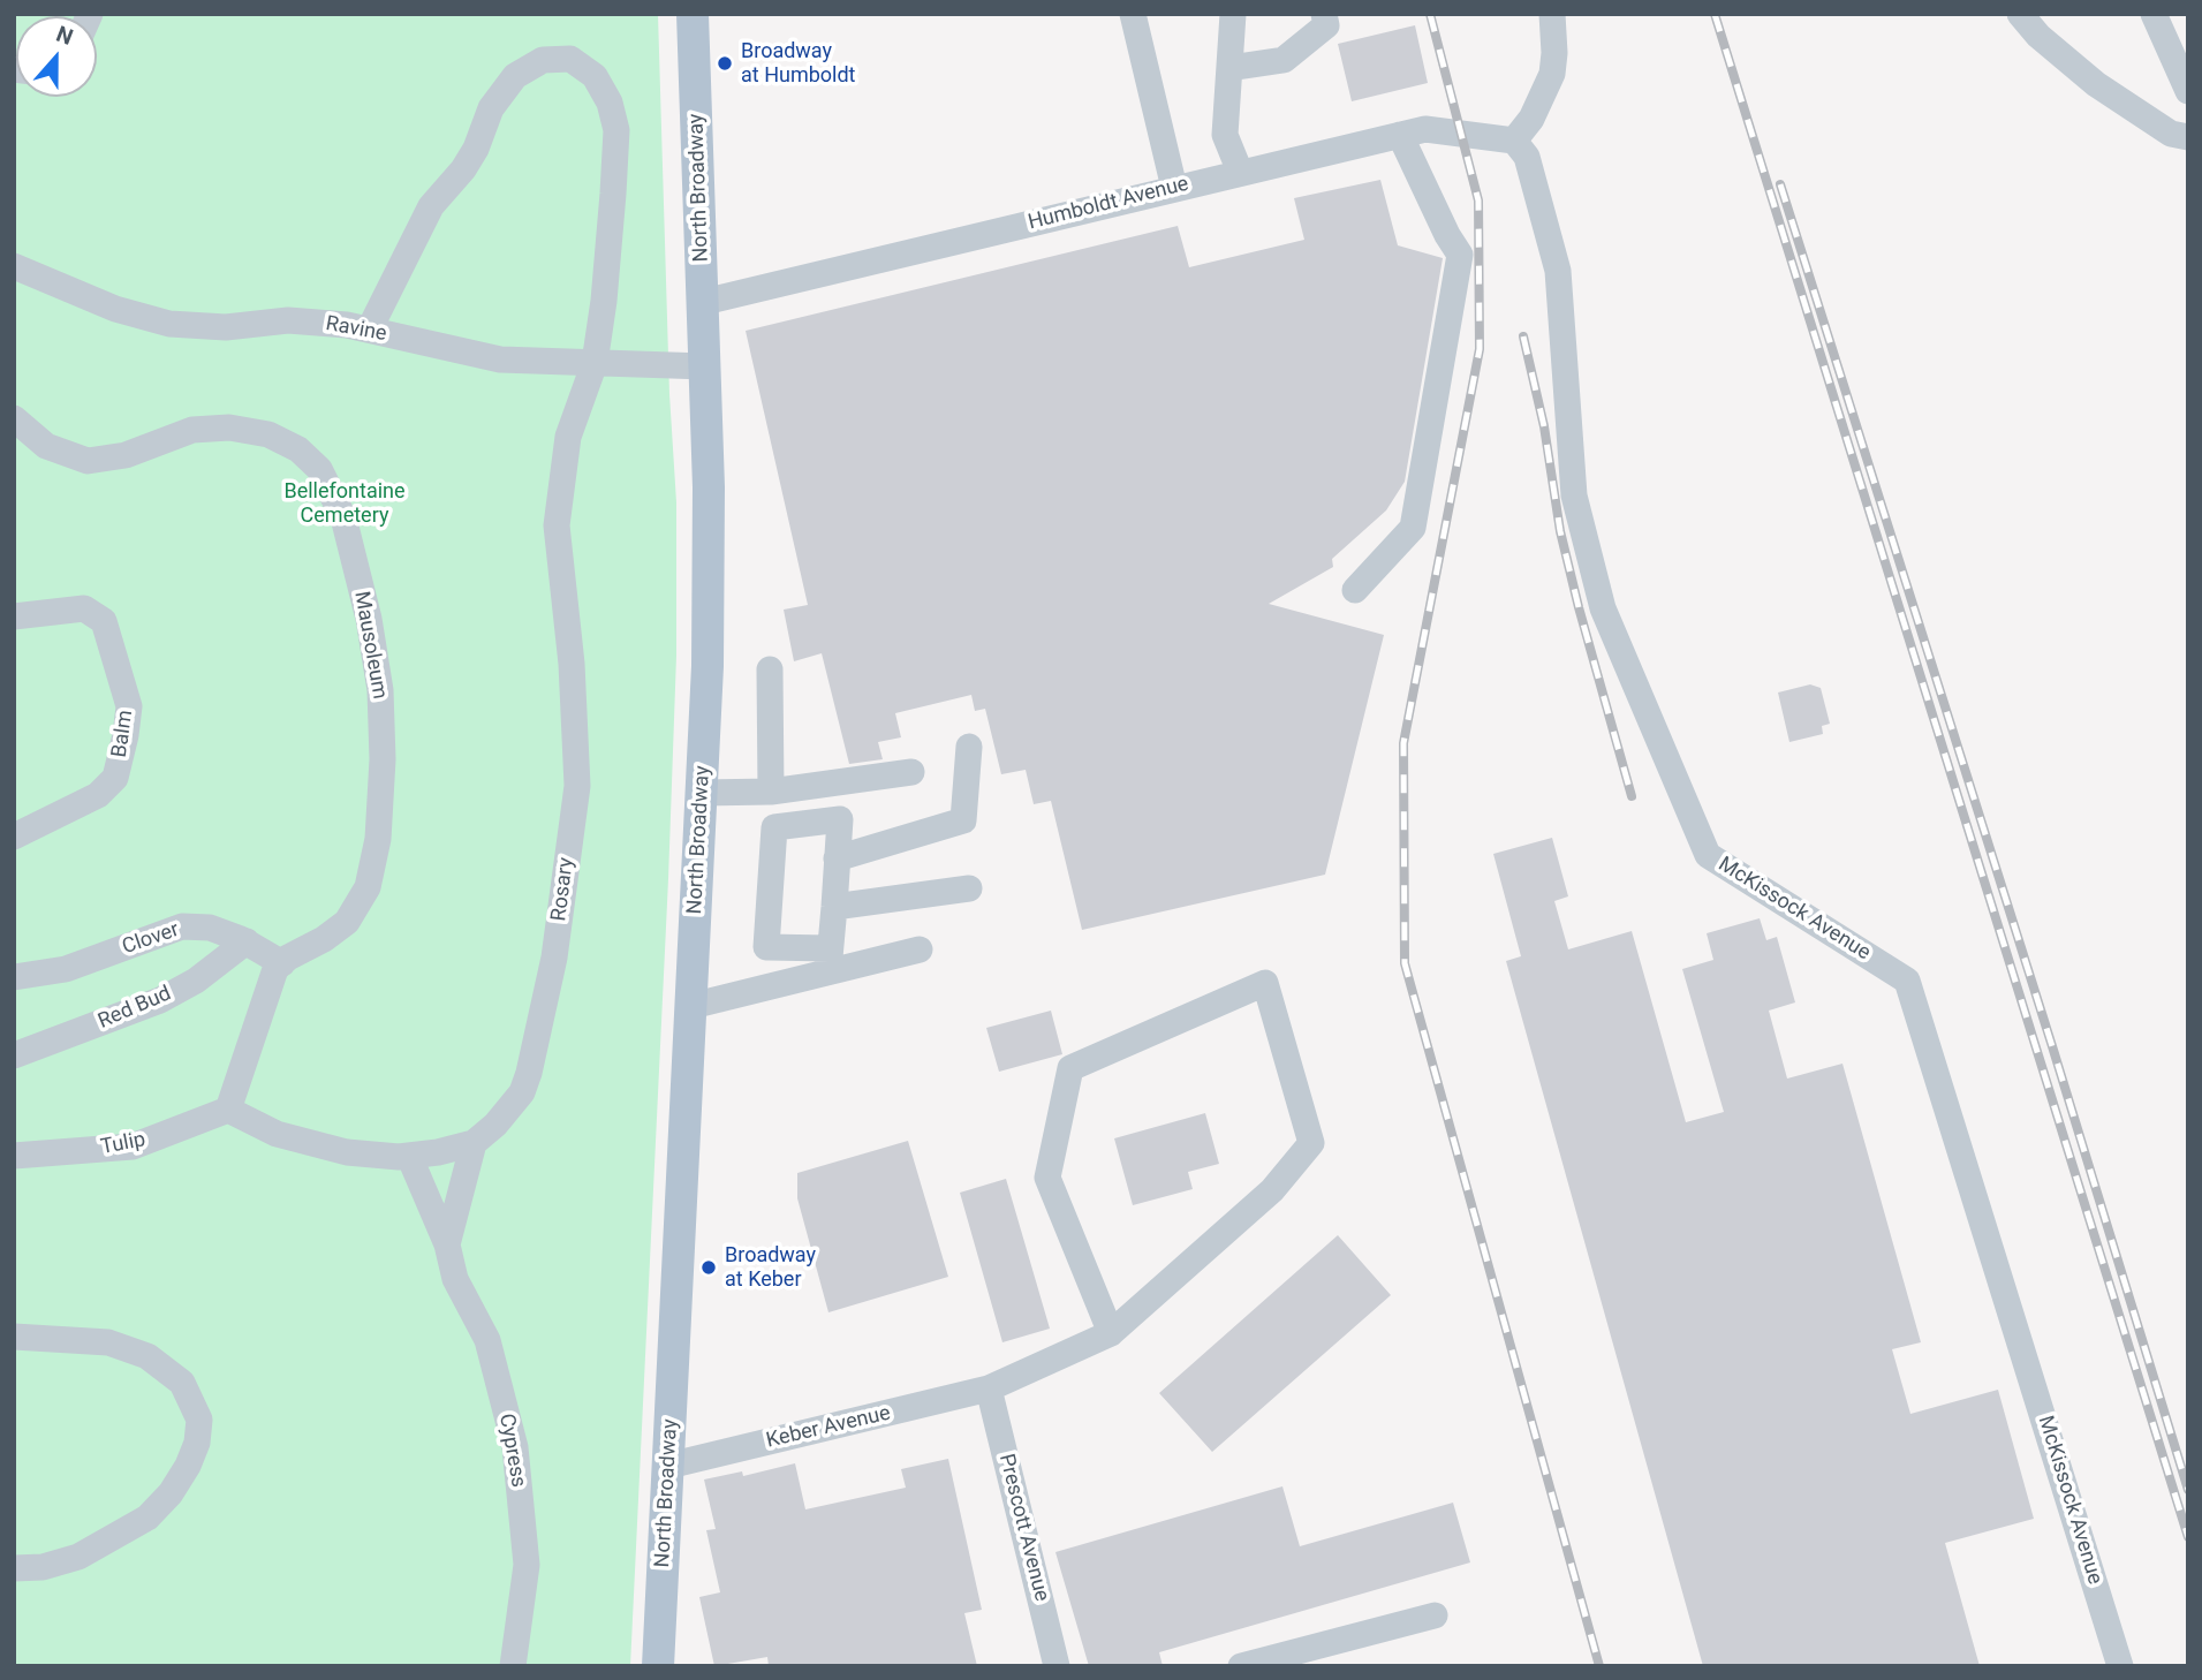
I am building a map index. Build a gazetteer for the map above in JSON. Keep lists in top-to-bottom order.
{
  "streets": {
    "main road": ["North Broadway"],
    "street": [
      "Humboldt Avenue",
      "Ravine",
      "Mausoleum",
      "Balm",
      "Rosary",
      "McKissock Avenue",
      "Clover",
      "Red Bud",
      "Tulip",
      "Keber Avenue",
      "Cypress",
      "Prescott Avenue"
    ]
  },
  "crossings": [
    ["North Broadway", "Humboldt Avenue"],
    ["North Broadway", "Ravine"],
    ["North Broadway", "Keber Avenue"],
    ["Humboldt Avenue", "McKissock Avenue"],
    ["Ravine", "Rosary"],
    ["Mausoleum", "Clover"],
    ["Rosary", "Tulip"],
    ["Rosary", "Cypress"],
    ["Clover", "Red Bud"],
    ["Keber Avenue", "Prescott Avenue"]
  ],
  "parks": ["Bellefontaine Cemetery"],
  "places": ["Broadway at Humboldt", "Broadway at Keber"],
  "north": "top"
}
